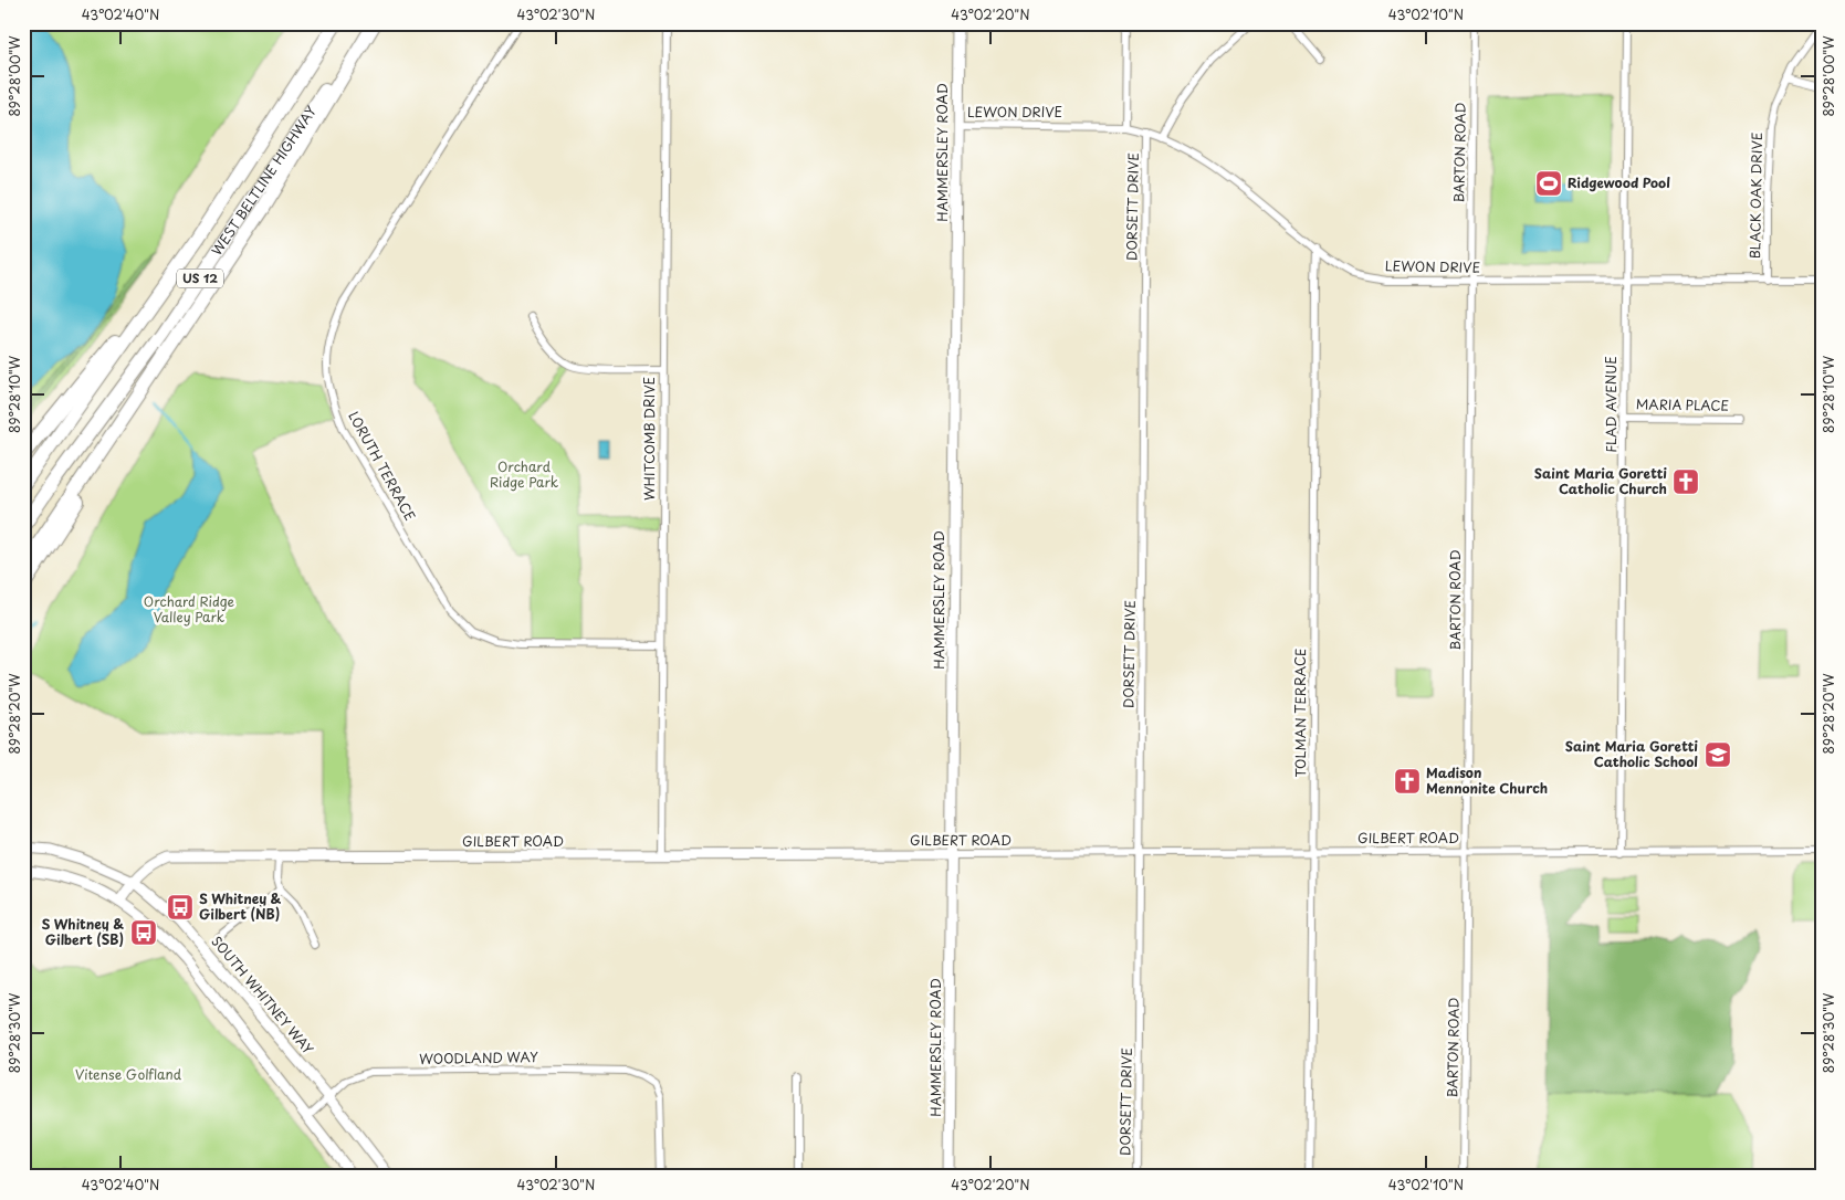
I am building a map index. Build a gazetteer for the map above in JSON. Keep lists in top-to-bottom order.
{
  "streets": {
    "highway": ["WEST BELTLINE HIGHWAY", "US 12"],
    "street": [
      "LEWON DRIVE",
      "HAMMERSLEY ROAD",
      "BARTON ROAD",
      "BLACK OAK DRIVE",
      "DORSETT DRIVE",
      "FLAD AVENUE",
      "MARIA PLACE",
      "WHITCOMB DRIVE",
      "LORUTH TERRACE",
      "TOLMAN TERRACE",
      "GILBERT ROAD",
      "SOUTH WHITNEY WAY",
      "WOODLAND WAY"
    ]
  },
  "crossings": [
    ["LEWON DRIVE", "HAMMERSLEY ROAD"],
    ["LEWON DRIVE", "BARTON ROAD"],
    ["LEWON DRIVE", "BLACK OAK DRIVE"],
    ["LEWON DRIVE", "DORSETT DRIVE"],
    ["LEWON DRIVE", "FLAD AVENUE"],
    ["LEWON DRIVE", "TOLMAN TERRACE"],
    ["HAMMERSLEY ROAD", "GILBERT ROAD"],
    ["BARTON ROAD", "GILBERT ROAD"],
    ["DORSETT DRIVE", "GILBERT ROAD"],
    ["FLAD AVENUE", "MARIA PLACE"],
    ["FLAD AVENUE", "GILBERT ROAD"],
    ["WHITCOMB DRIVE", "LORUTH TERRACE"],
    ["WHITCOMB DRIVE", "GILBERT ROAD"],
    ["TOLMAN TERRACE", "GILBERT ROAD"],
    ["GILBERT ROAD", "SOUTH WHITNEY WAY"],
    ["SOUTH WHITNEY WAY", "WOODLAND WAY"]
  ],
  "parks": ["Orchard Ridge Park", "Orchard Ridge Valley Park", "Vitense Golfland"],
  "places": {
    "sports": ["Ridgewood Pool"],
    "church": ["Saint Maria Goretti Catholic Church", "Madison Mennonite Church"],
    "school or university": ["Saint Maria Goretti Catholic School"],
    "bus stop": ["S Whitney & Gilbert (NB)", "S Whitney & Gilbert (SB)"]
  },
  "coordinates": [
    "43°02'40\"N",
    "43°02'30\"N",
    "43°02'20\"N",
    "43°02'10\"N",
    "89°28'00\"W",
    "89°28'10\"W",
    "89°28'20\"W",
    "89°28'30\"W"
  ]
}
